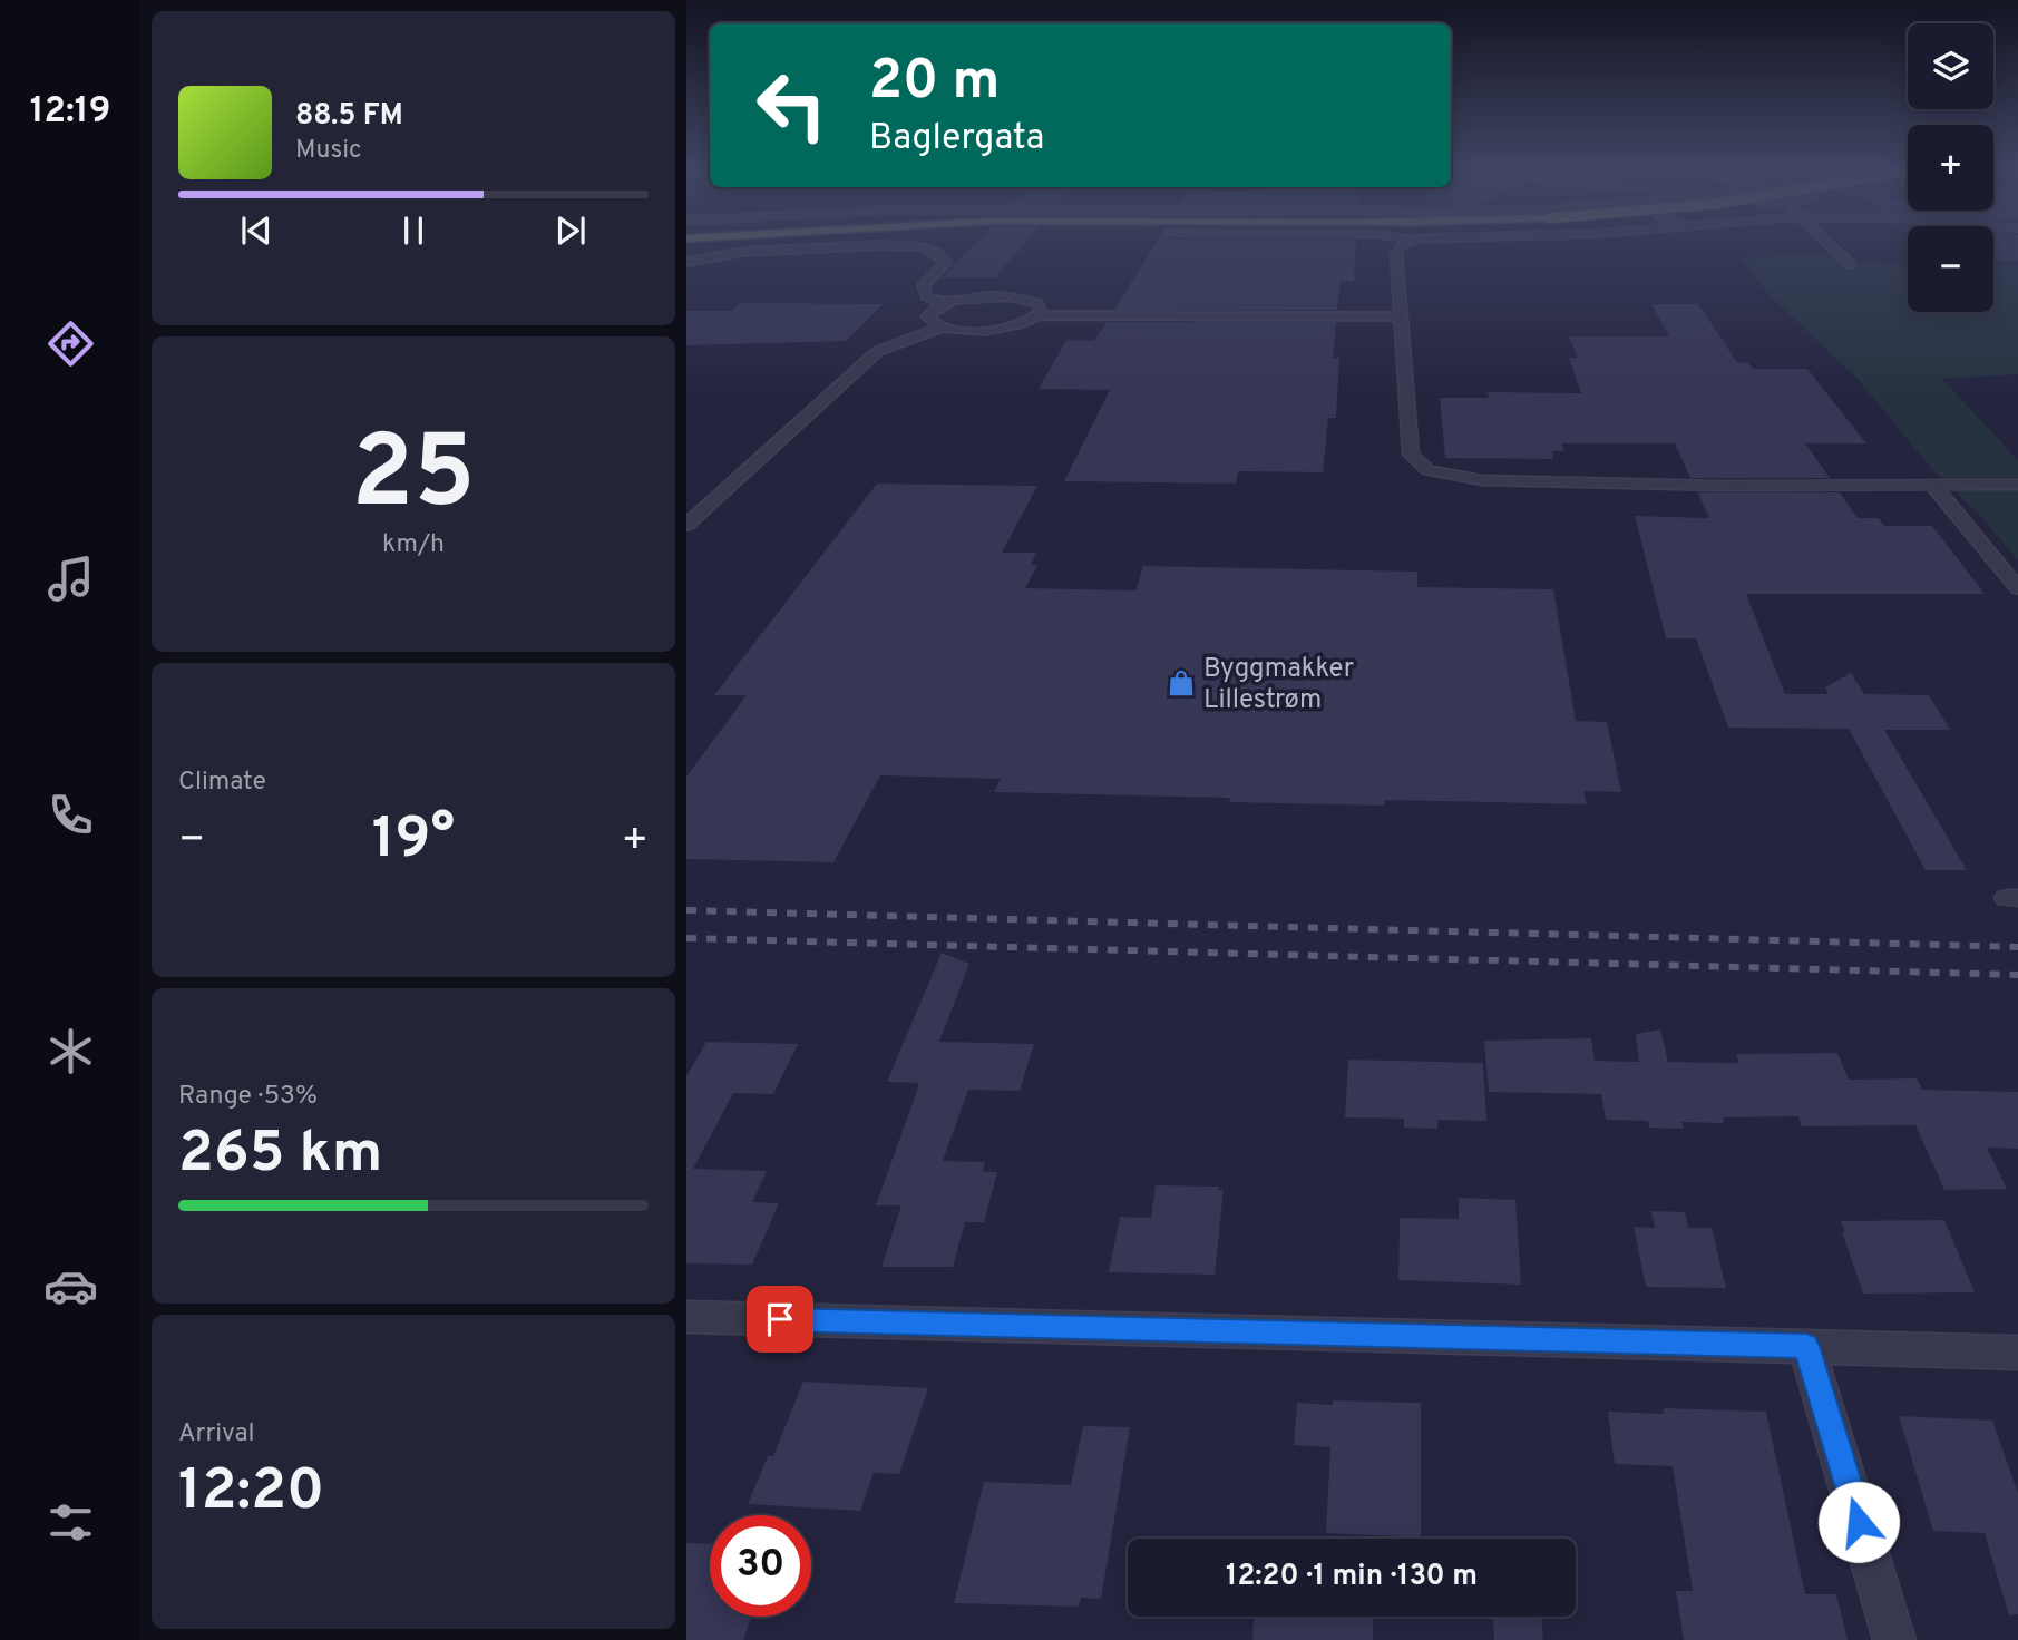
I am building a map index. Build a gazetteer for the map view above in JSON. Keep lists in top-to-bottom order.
{
  "places": {
    "shop": ["Byggmakker Lillestrøm"]
  },
  "page": {
    "tabs": "12:19",
    "map_buttons": ["+", "−"],
    "turn": ["20 m", "Baglergata"],
    "song": ["88.5 FM", "Music"],
    "tile": [
      ["25", "km/h"],
      "Climate",
      ["Range · 53%", "265 km"],
      ["Arrival", "12:20"]
    ],
    "heat": ["−", "19°", "+"],
    "limit": "30",
    "trip": "12:20 · 1 min · 130 m"
  }
}
